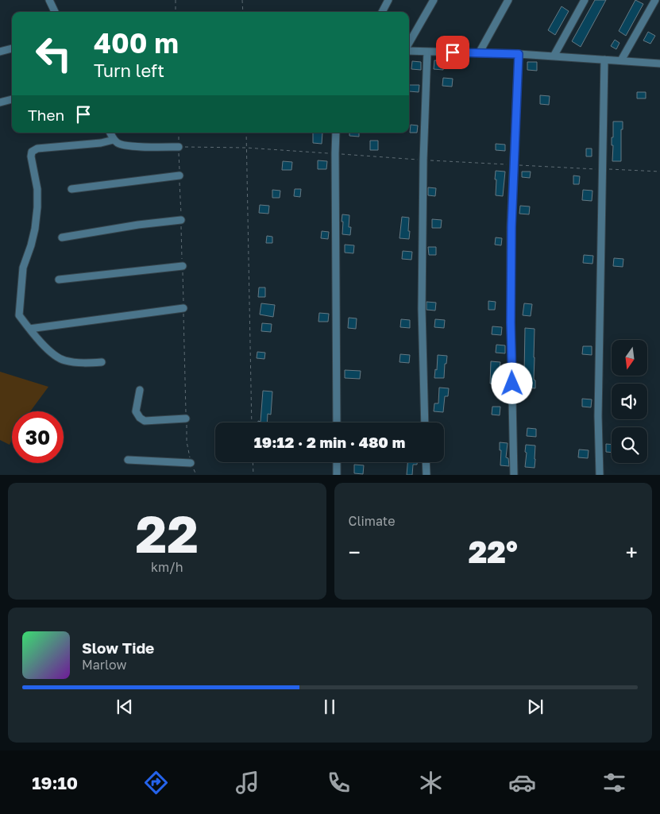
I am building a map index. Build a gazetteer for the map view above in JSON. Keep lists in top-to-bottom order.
{
  "north": "bottom",
  "page": {
    "turn": ["400 m", "Turn left"],
    "then": "Then",
    "limit": "30",
    "trip": "19:12 · 2 min · 480 m",
    "tile": [
      ["22", "km/h"],
      "Climate"
    ],
    "heat": ["−", "22°", "+"],
    "song": ["Slow Tide", "Marlow"],
    "tabs": "19:10"
  }
}
